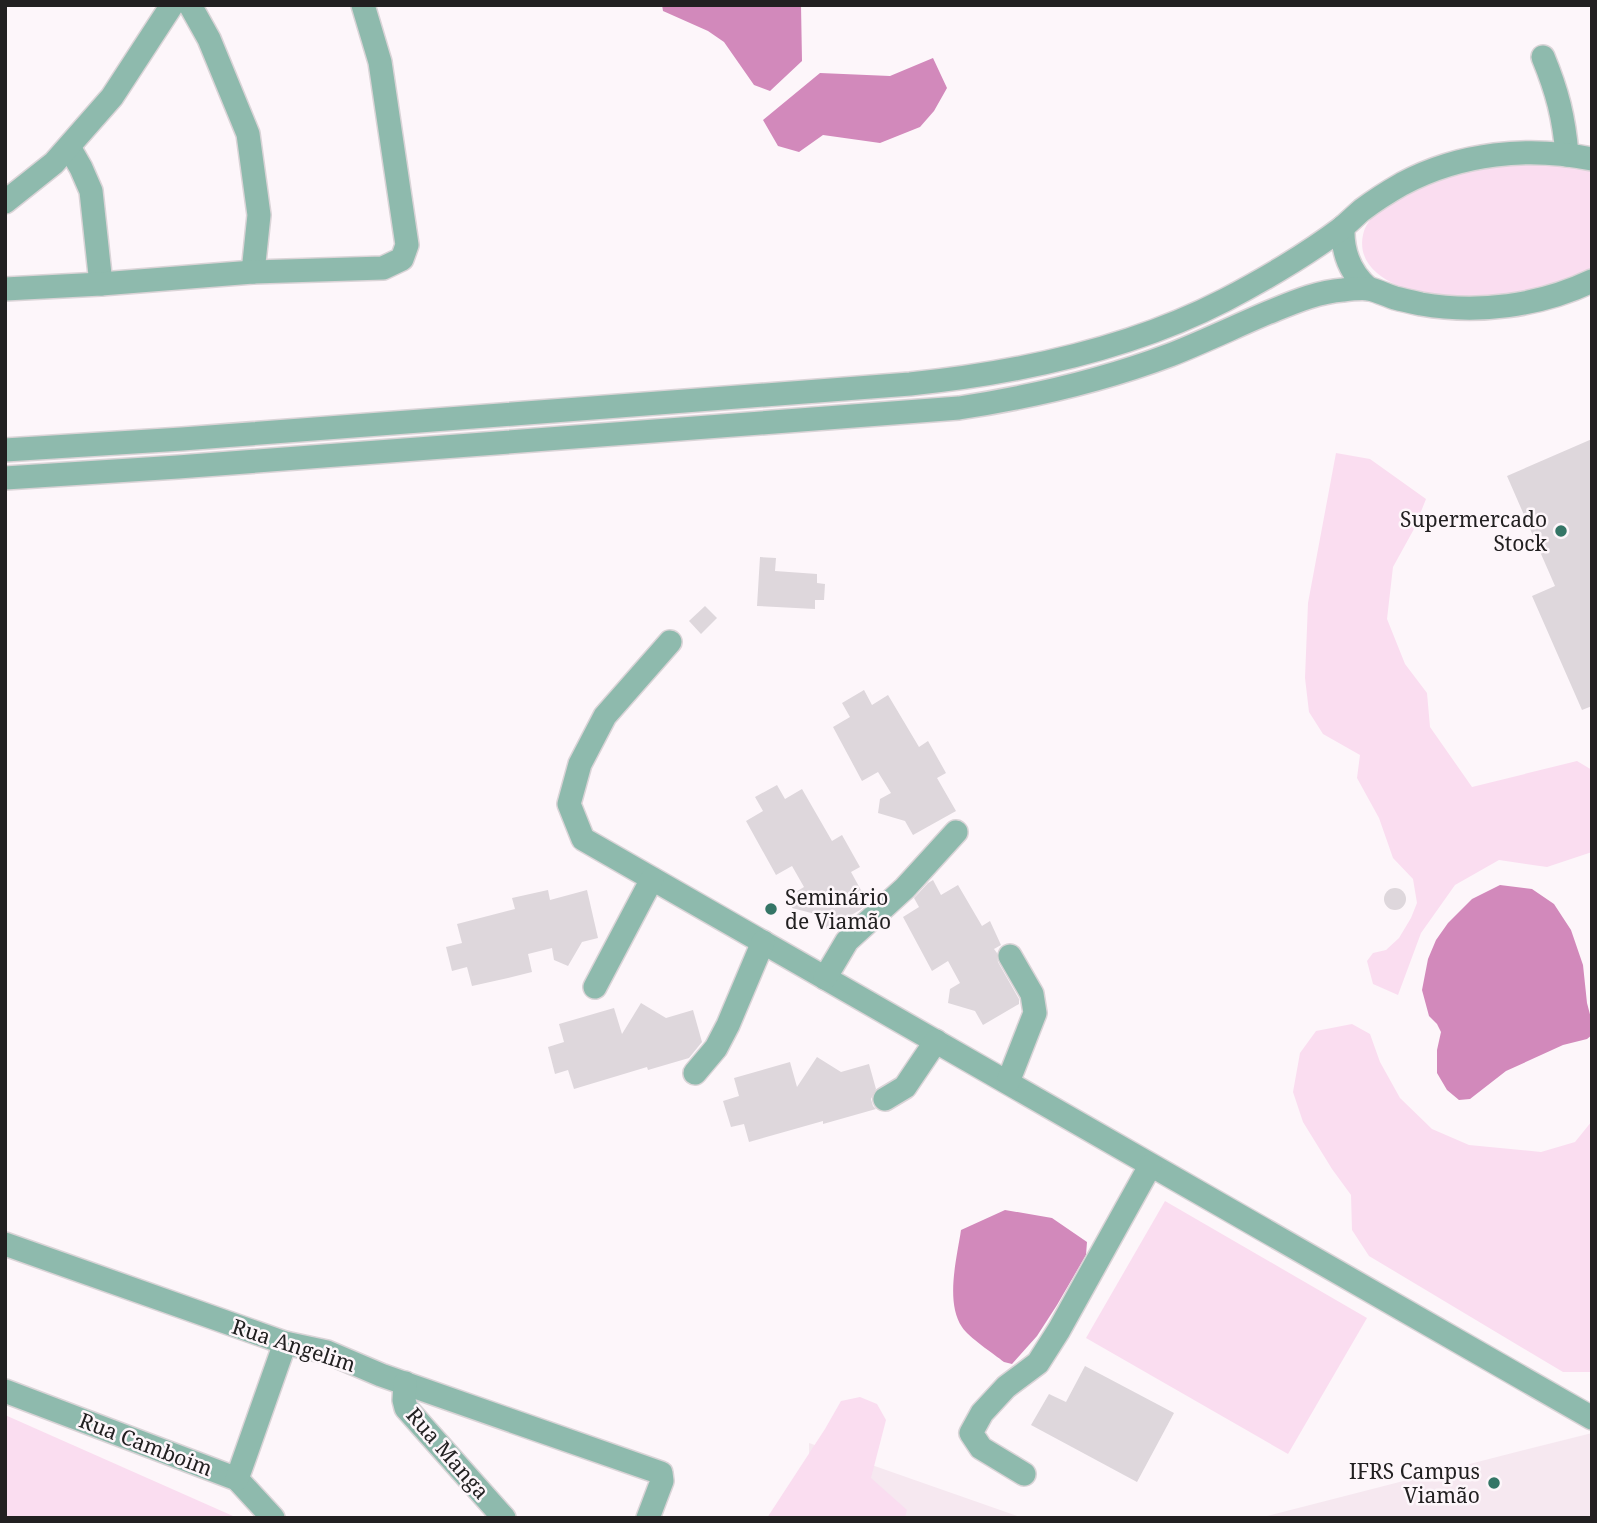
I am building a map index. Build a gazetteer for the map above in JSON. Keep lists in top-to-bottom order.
{
  "streets": {
    "street": ["Rua Angelim", "Rua Camboim", "Rua Manga"]
  },
  "crossings": [
    ["Rua Angelim", "Rua Manga"]
  ],
  "places": ["Supermercado Stock", "Seminário de Viamão", "IFRS Campus Viamão"]
}
